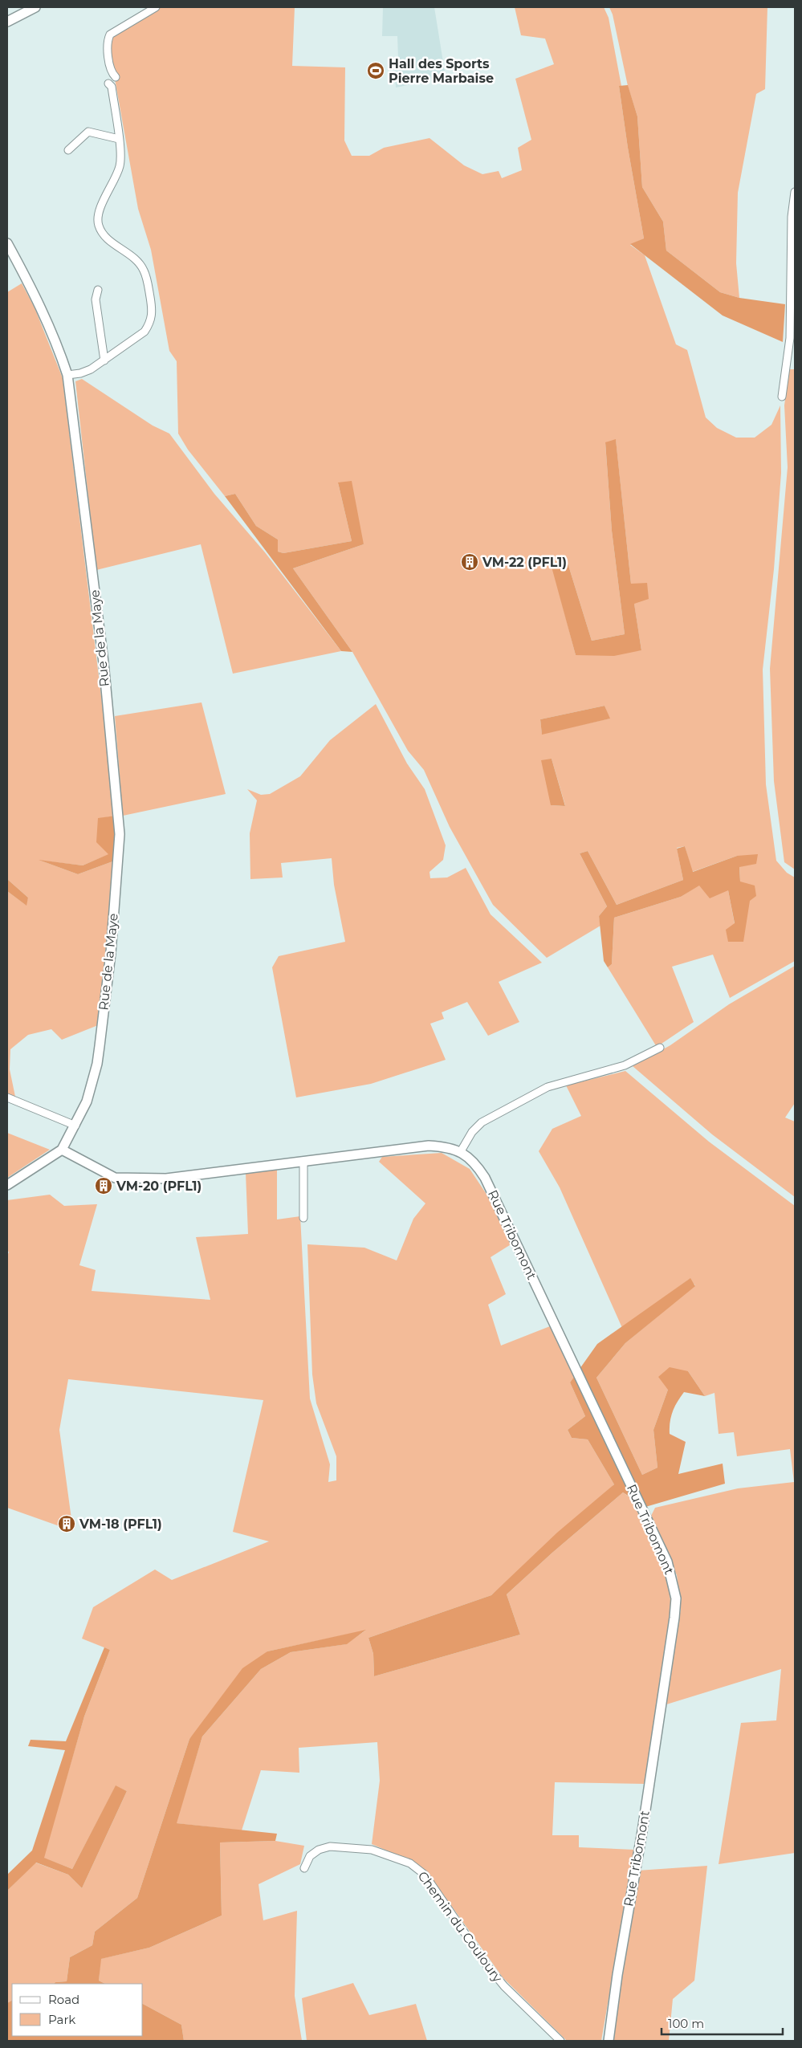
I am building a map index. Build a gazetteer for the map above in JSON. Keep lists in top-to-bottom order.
{
  "streets": {
    "street": ["Rue de la Maye", "Rue Tribomont", "Chemin du Couloury"]
  },
  "places": {
    "sports": ["Hall des Sports Pierre Marbaise"],
    "building": ["VM-22 (PFL1)", "VM-20 (PFL1)", "VM-18 (PFL1)"]
  },
  "legend": ["Road", "Park"],
  "scale_bar": "100 m"
}
